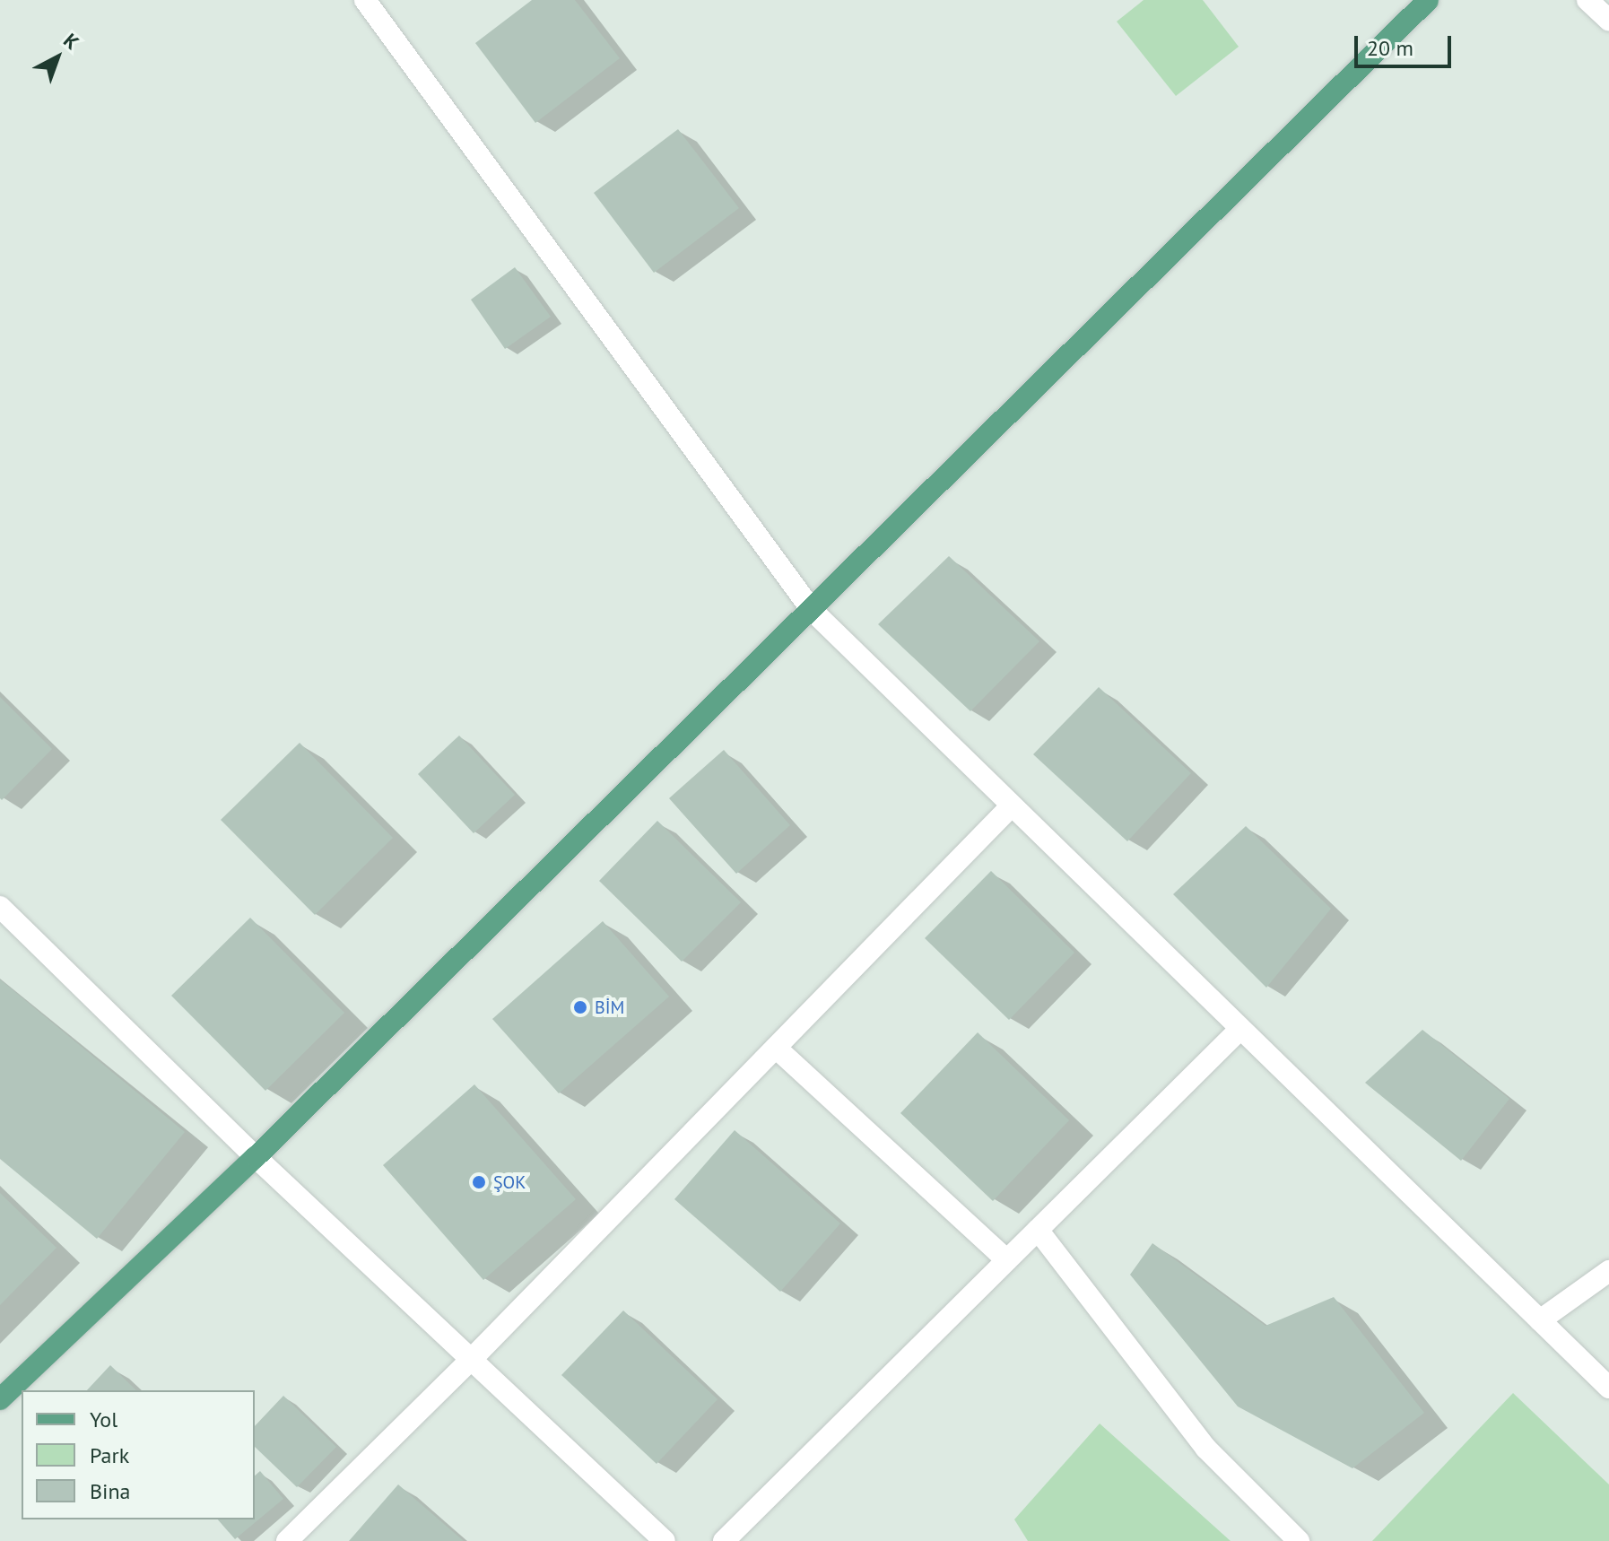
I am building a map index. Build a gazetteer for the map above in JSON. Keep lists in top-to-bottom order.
{
  "places": ["BİM", "ŞOK"],
  "legend": ["Yol", "Park", "Bina"],
  "scale_bar": "20 m",
  "north": "top right"
}
